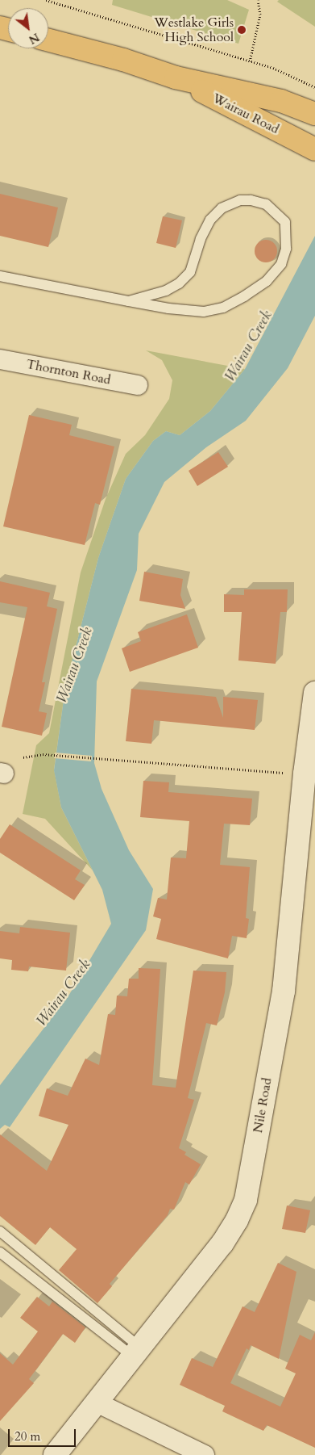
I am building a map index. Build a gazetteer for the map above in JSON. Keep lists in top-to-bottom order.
{
  "streets": {
    "main road": ["Wairau Road"],
    "street": ["Thornton Road", "Nile Road"]
  },
  "water": ["Wairau Creek"],
  "places": ["Westlake Girls High School"],
  "scale_bar": "20 m",
  "north": "bottom right"
}
